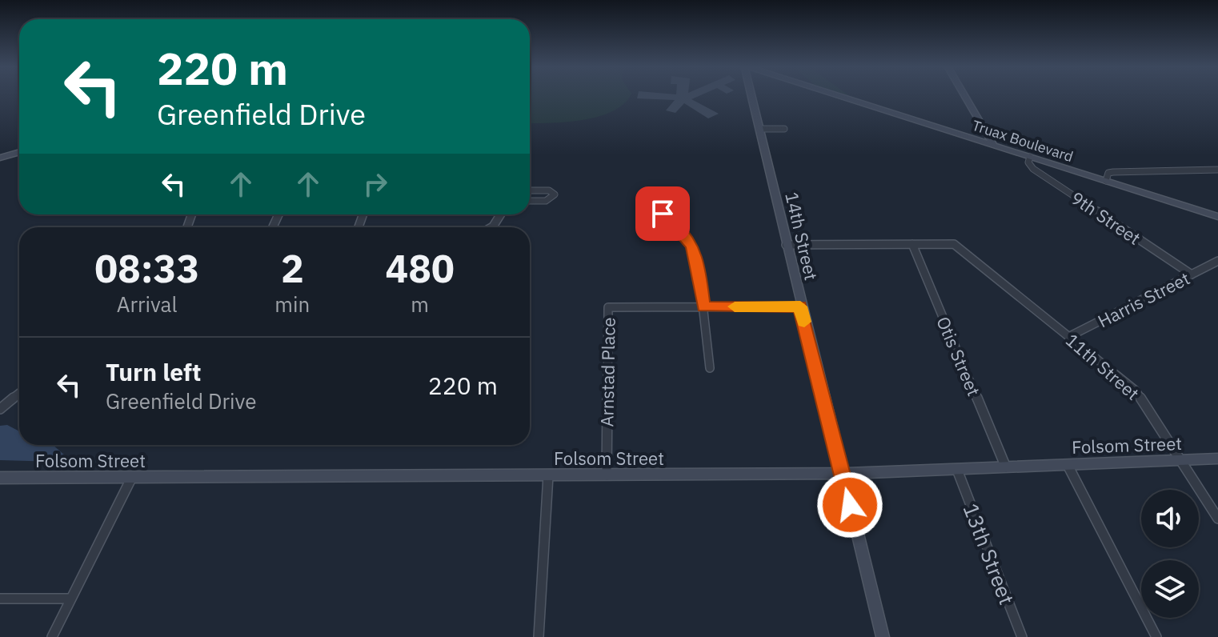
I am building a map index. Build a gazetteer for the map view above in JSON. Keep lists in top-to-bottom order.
{
  "streets": {
    "street": [
      "Truax Boulevard",
      "9th Street",
      "14th Street",
      "Harris Street",
      "Otis Street",
      "11th Street",
      "Arnstad Place",
      "Folsom Street",
      "13th Street"
    ]
  },
  "crossings": [
    ["Truax Boulevard", "9th Street"],
    ["9th Street", "Harris Street"],
    ["14th Street", "Folsom Street"],
    ["Harris Street", "11th Street"],
    ["Otis Street", "11th Street"],
    ["Otis Street", "Folsom Street"],
    ["11th Street", "Folsom Street"],
    ["Arnstad Place", "Folsom Street"],
    ["Folsom Street", "13th Street"]
  ],
  "page": {
    "turn": ["220 m", "Greenfield Drive"],
    "eta": [
      "08:33",
      "Arrival",
      "2",
      "min",
      "480",
      "m"
    ],
    "list": [
      {
        "name": "Turn left",
        "note": "Greenfield Drive",
        "value": "220 m"
      }
    ]
  }
}
